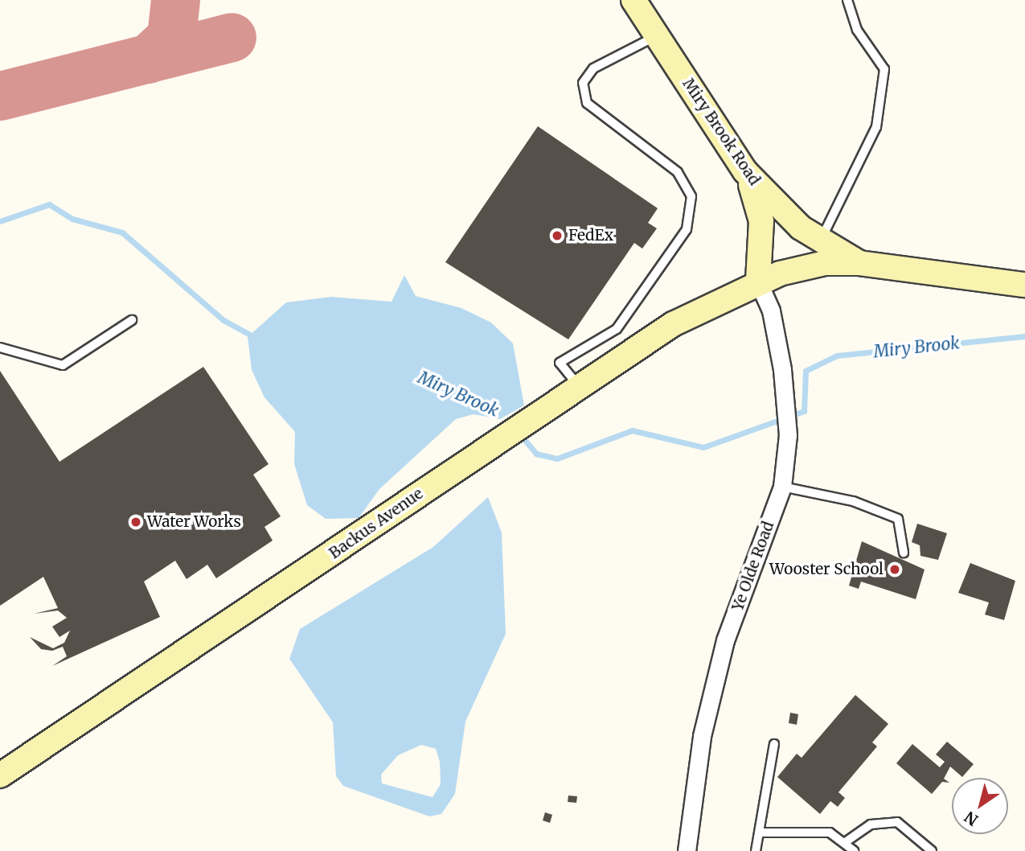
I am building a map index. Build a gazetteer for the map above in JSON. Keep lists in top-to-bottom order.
{
  "streets": {
    "main road": ["Miry Brook Road", "Backus Avenue"],
    "street": ["Ye Olde Road"]
  },
  "crossings": [
    ["Miry Brook Road", "Backus Avenue"],
    ["Backus Avenue", "Ye Olde Road"]
  ],
  "water": ["Miry Brook"],
  "places": ["FedEx", "Water Works", "Wooster School"],
  "north": "bottom left"
}
